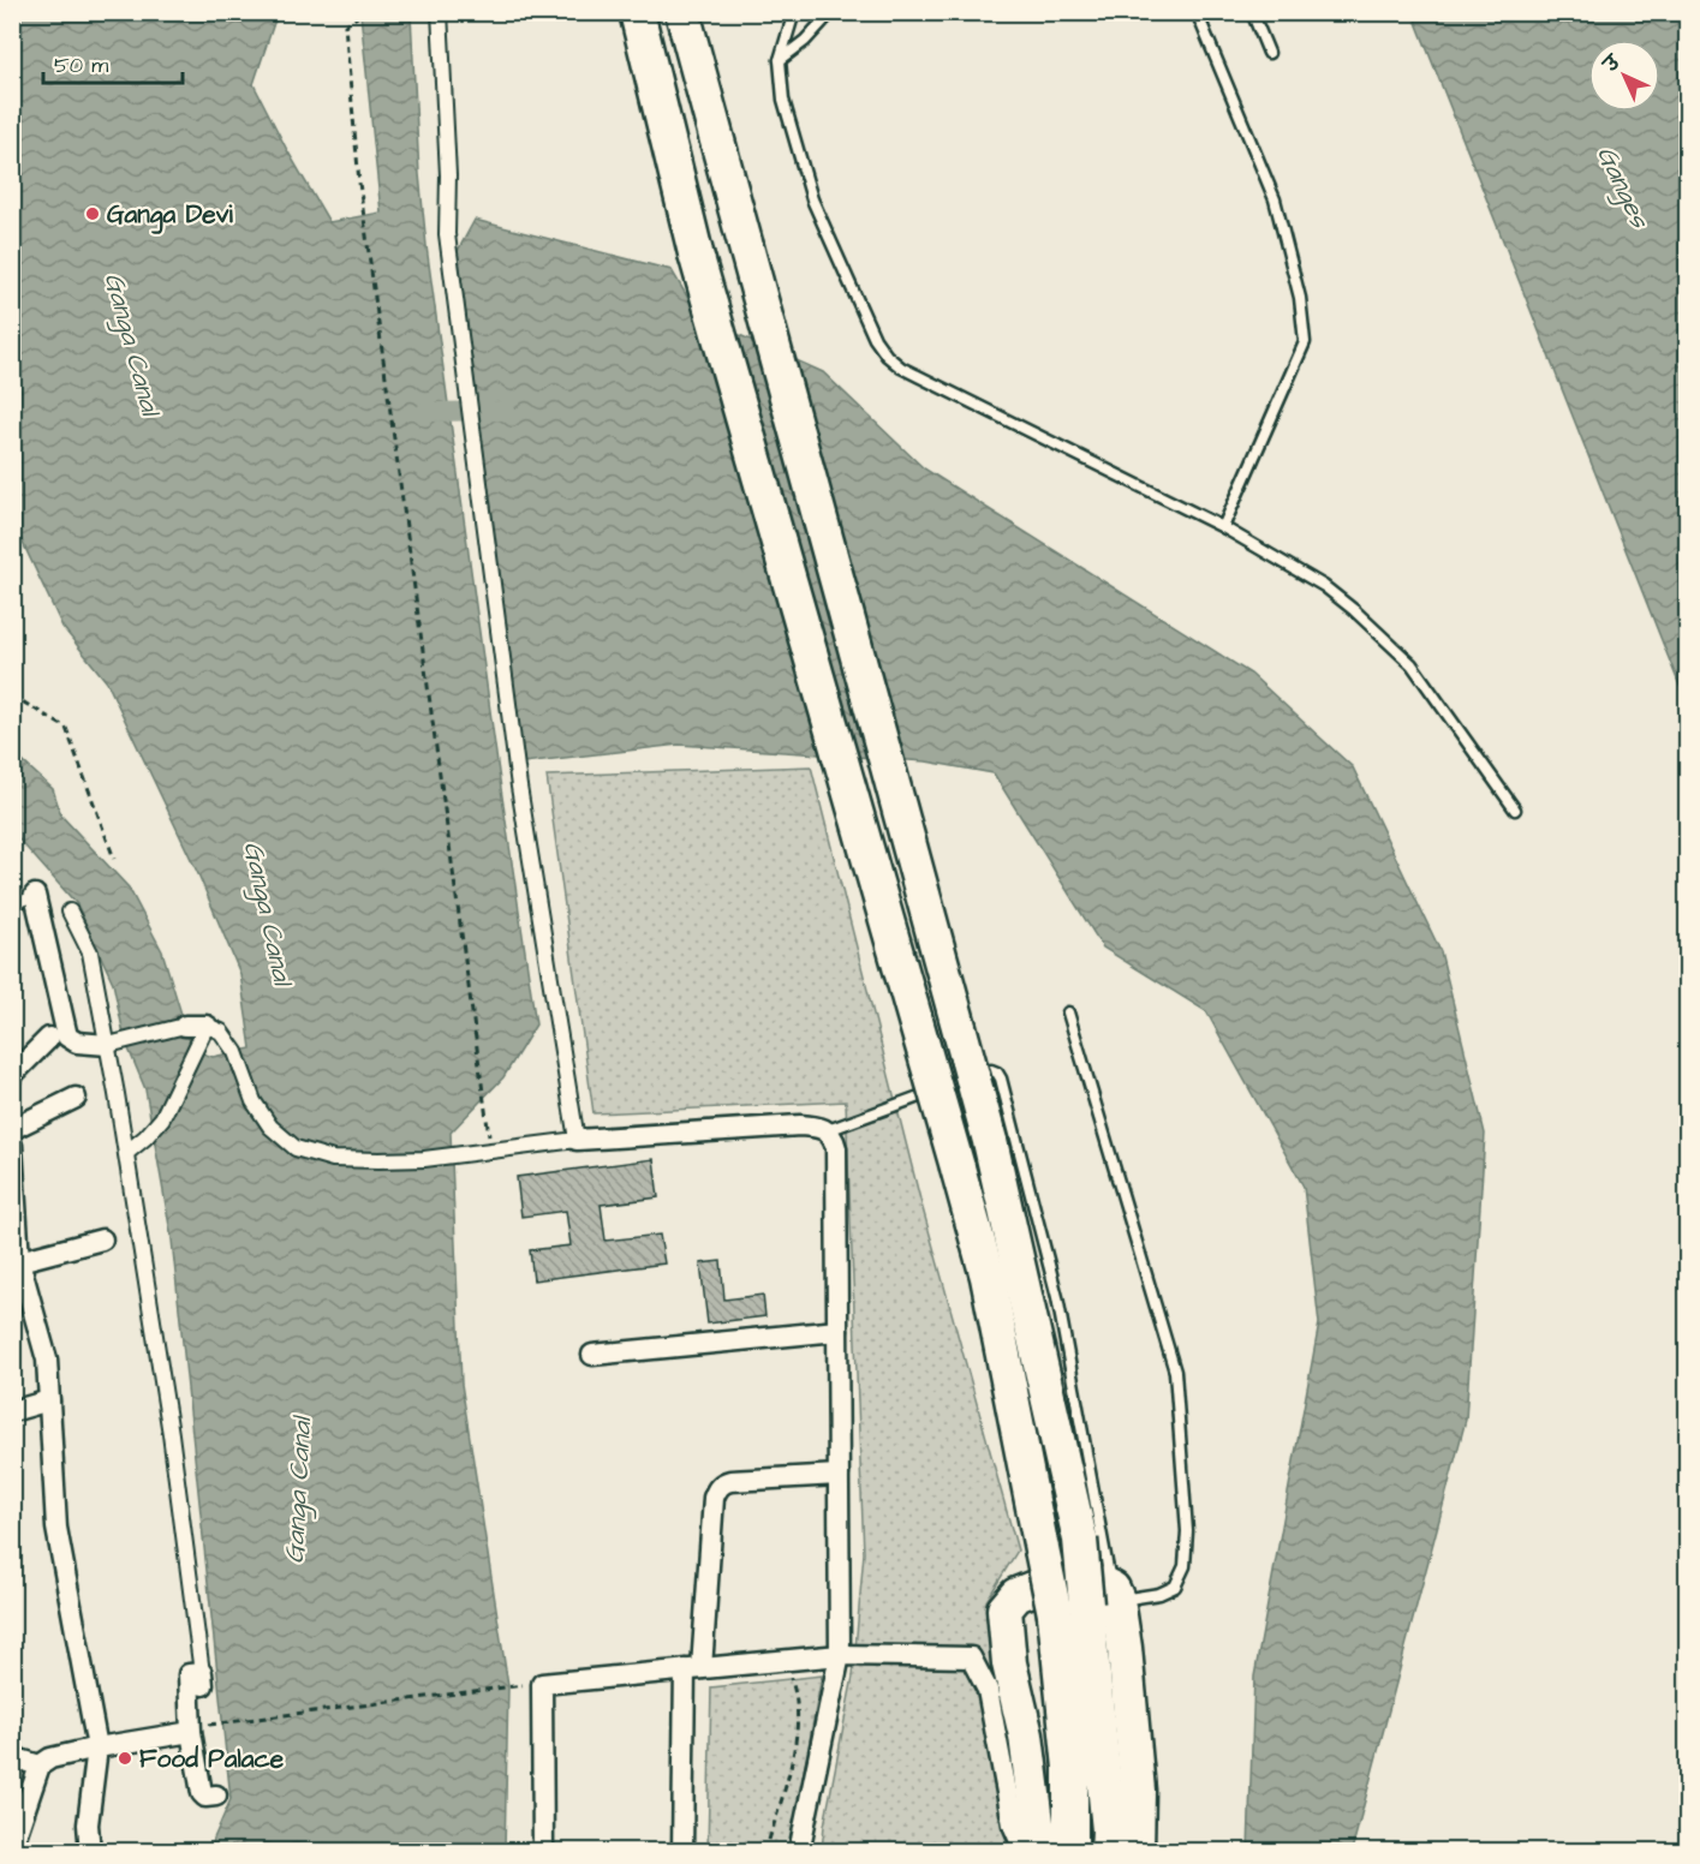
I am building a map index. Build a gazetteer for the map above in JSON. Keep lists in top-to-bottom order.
{
  "water": ["Ganges", "Ganga Canal"],
  "places": ["Ganga Devi", "Food Palace"],
  "scale_bar": "50 m",
  "north": "top left"
}
